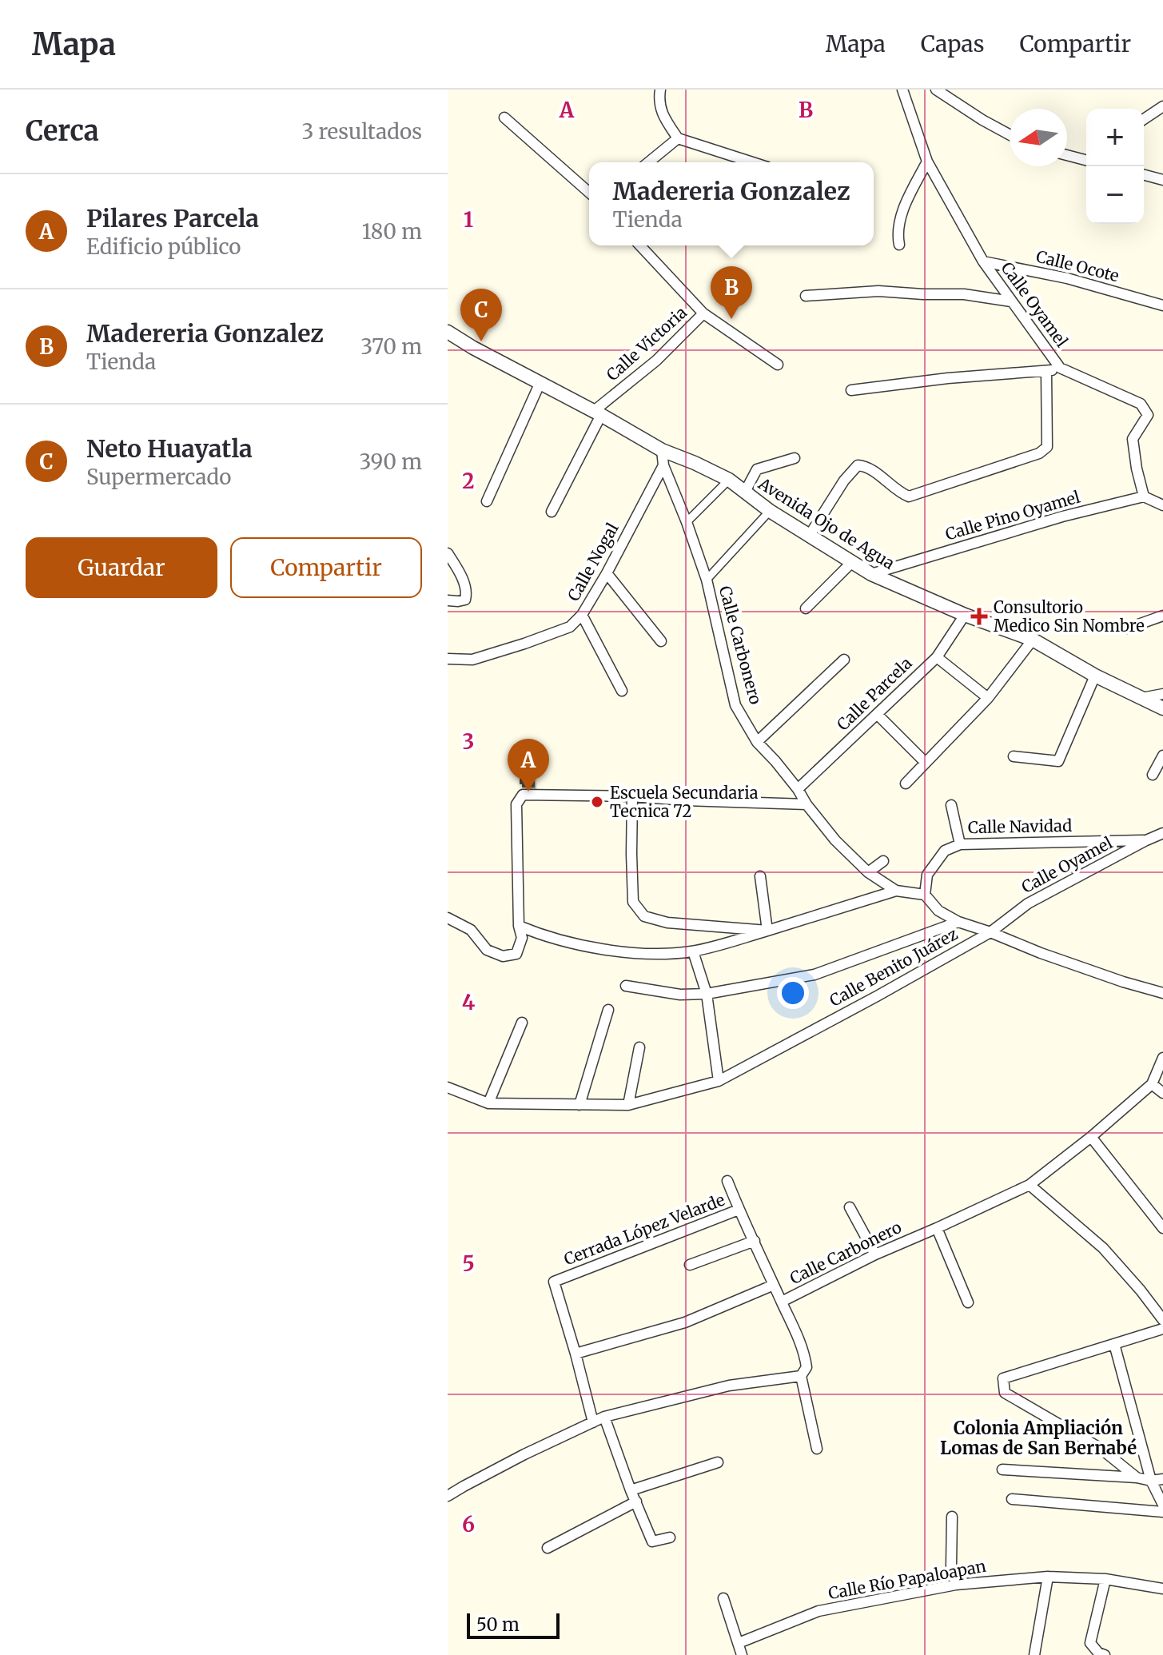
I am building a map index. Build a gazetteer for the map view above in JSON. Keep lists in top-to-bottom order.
{
  "streets": {
    "street": [
      "Calle Ocote",
      "Calle Oyamel",
      "Calle Victoria",
      "Calle Pino Oyamel",
      "Avenida Ojo de Agua",
      "Calle Nogal",
      "Calle Carbonero",
      "Calle Parcela",
      "Calle Navidad",
      "Calle Benito Juárez",
      "Cerrada López Velarde",
      "Calle Río Papaloapan"
    ]
  },
  "crossings": [
    ["Calle Ocote", "Calle Oyamel"],
    ["Calle Oyamel", "Calle Pino Oyamel"],
    ["Calle Oyamel", "Calle Navidad"],
    ["Calle Oyamel", "Calle Benito Juárez"],
    ["Calle Victoria", "Avenida Ojo de Agua"],
    ["Calle Pino Oyamel", "Avenida Ojo de Agua"],
    ["Avenida Ojo de Agua", "Calle Carbonero"],
    ["Avenida Ojo de Agua", "Calle Parcela"],
    ["Calle Nogal", "Calle Carbonero"],
    ["Calle Carbonero", "Calle Parcela"],
    ["Calle Carbonero", "Calle Navidad"]
  ],
  "districts": ["Colonia Ampliación Lomas de San Bernabé"],
  "places": {
    "health": ["Consultorio Medico Sin Nombre"],
    "other": ["Escuela Secundaria Tecnica 72"]
  },
  "scale_bar": "50 m",
  "north": "left",
  "page": {
    "header": "Mapa",
    "nav": ["Mapa", "Capas", "Compartir"],
    "heading": ["Cerca", "3 resultados"],
    "map_buttons": ["+", "−"],
    "popup": ["Madereria Gonzalez", "Tienda"],
    "list": [
      {
        "mark": "A",
        "name": "Pilares Parcela",
        "note": "Edificio público",
        "value": "180 m"
      },
      {
        "mark": "B",
        "name": "Madereria Gonzalez",
        "note": "Tienda",
        "value": "370 m"
      },
      {
        "mark": "C",
        "name": "Neto Huayatla",
        "note": "Supermercado",
        "value": "390 m"
      }
    ],
    "pins": ["B", "C", "A"],
    "buttons": ["Guardar", "Compartir"],
    "scale": "50 m"
  },
  "grid": {
    "columns": ["A", "B"],
    "rows": [
      "1",
      "2",
      "3",
      "4",
      "5",
      "6"
    ]
  }
}
